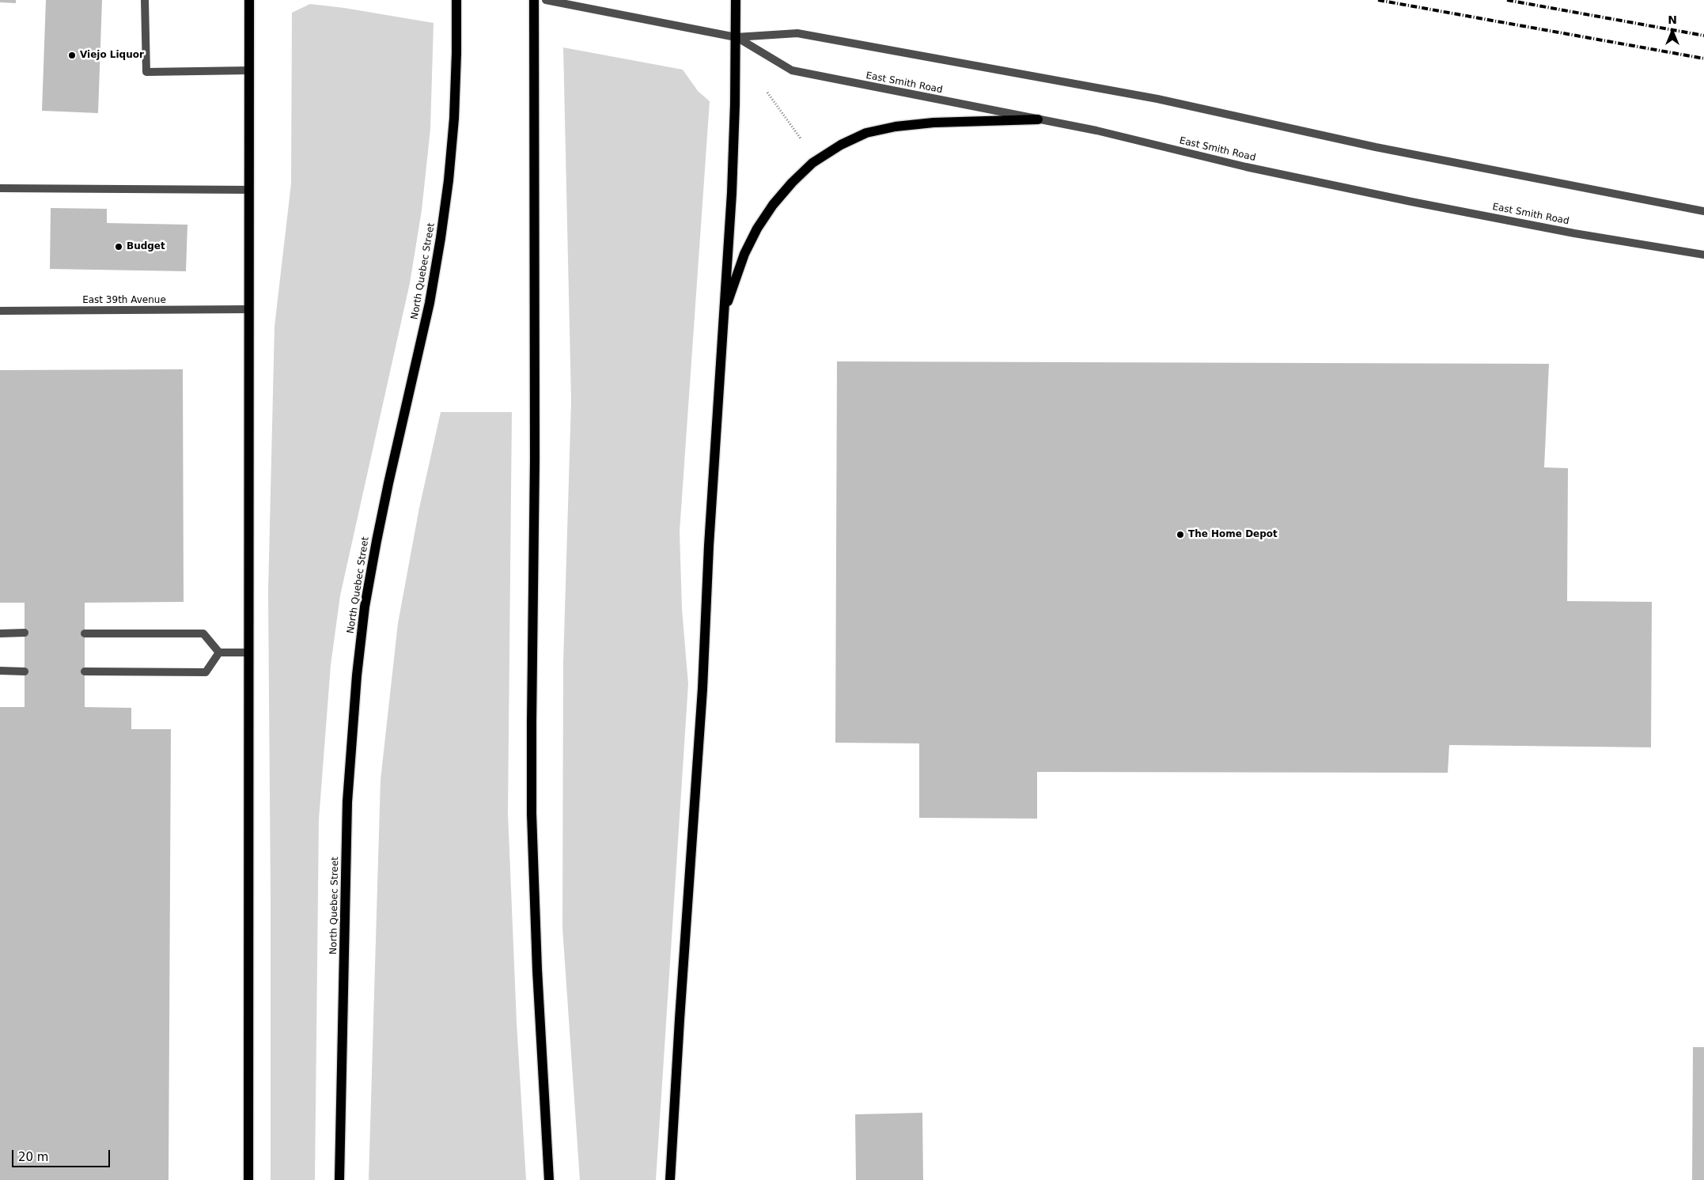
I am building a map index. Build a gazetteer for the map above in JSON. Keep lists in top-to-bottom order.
{
  "streets": {
    "main road": ["North Quebec Street"],
    "street": ["East Smith Road", "East 39th Avenue"]
  },
  "places": ["Viejo Liquor", "Budget", "The Home Depot"],
  "scale_bar": "20 m",
  "north": "top"
}
